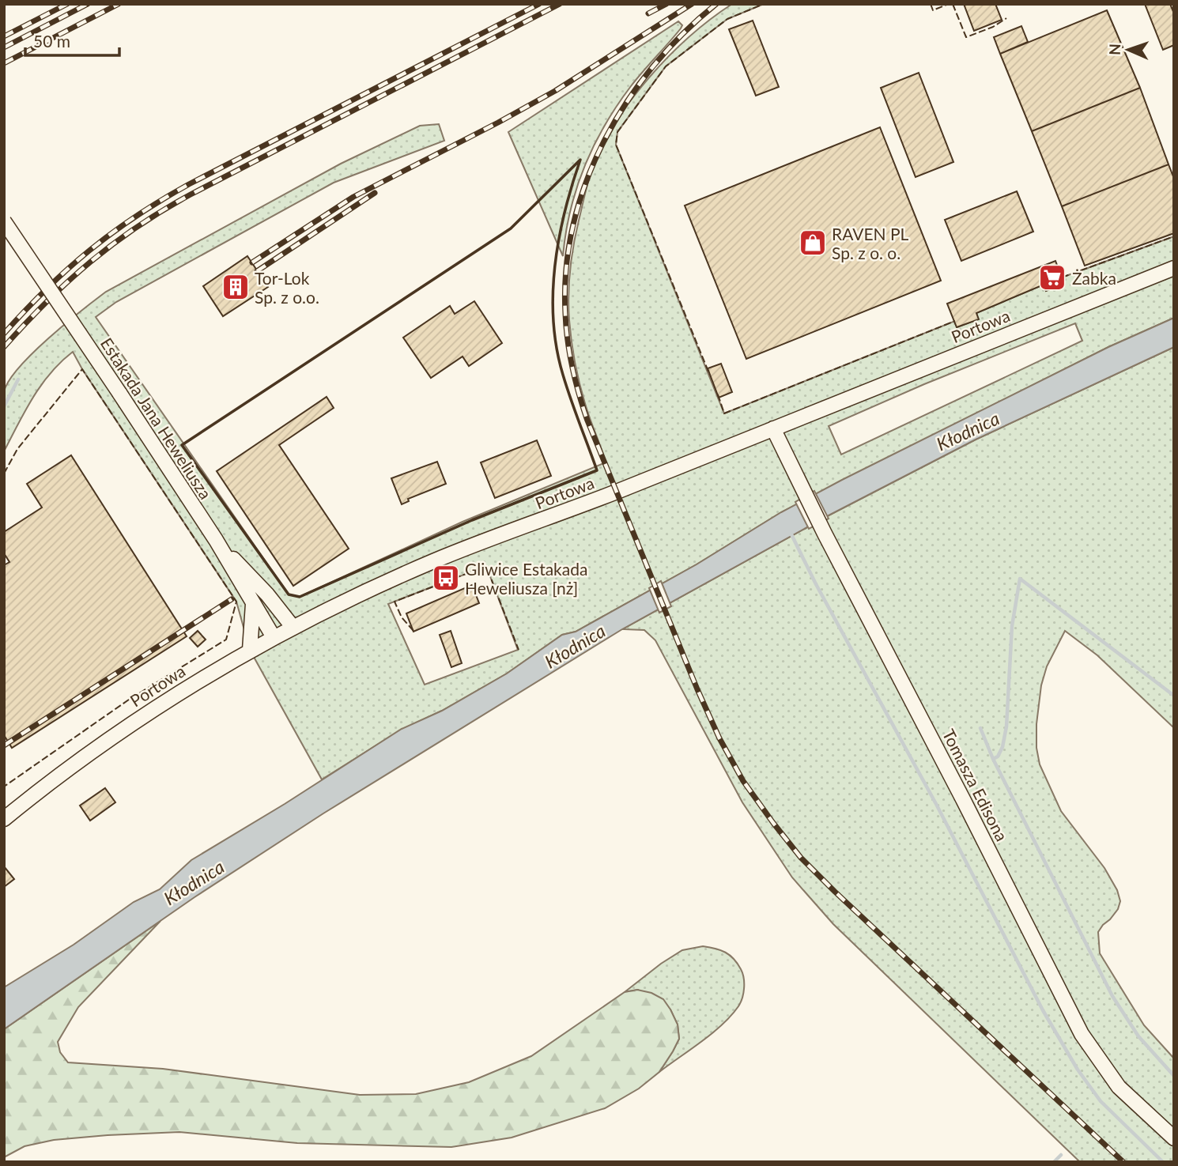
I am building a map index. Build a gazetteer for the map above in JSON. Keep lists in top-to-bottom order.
{
  "streets": {
    "street": ["Portowa", "Estakada Jana Heweliusza", "Tomasza Edisona"]
  },
  "crossings": [
    ["Portowa", "Estakada Jana Heweliusza"],
    ["Portowa", "Tomasza Edisona"]
  ],
  "water": ["Kłodnica"],
  "places": {
    "shop": ["RAVEN PL Sp. z o. o."],
    "supermarket": ["Żabka"],
    "building": ["Tor-Lok Sp. z o.o."],
    "bus stop": ["Gliwice Estakada Heweliusza [nż]"]
  },
  "scale_bar": "50 m",
  "north": "left"
}
